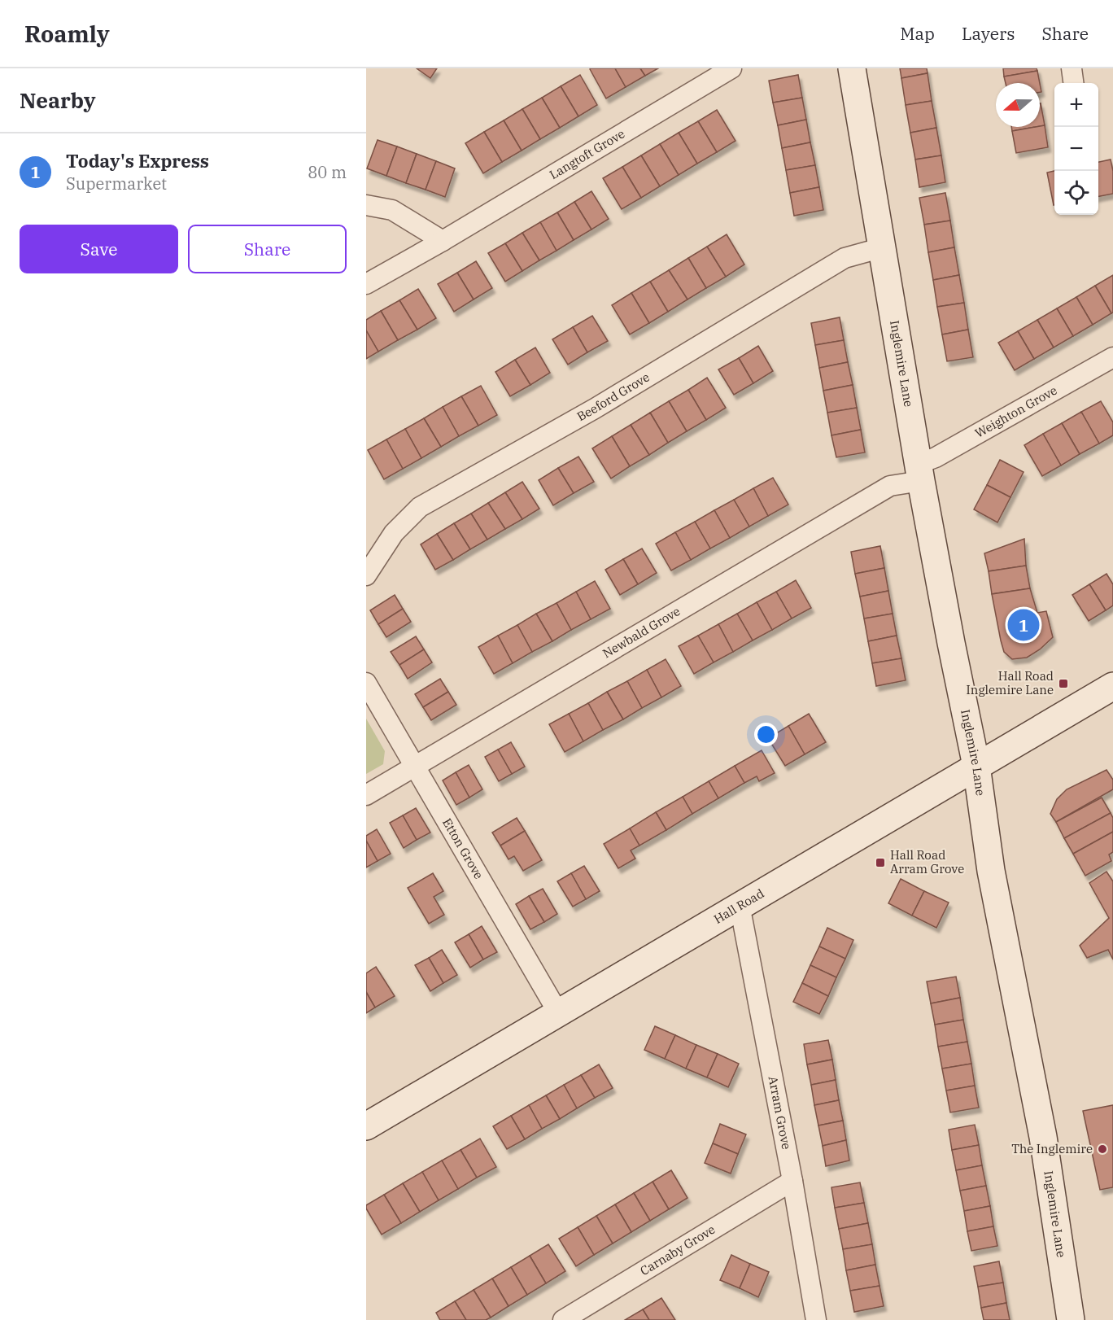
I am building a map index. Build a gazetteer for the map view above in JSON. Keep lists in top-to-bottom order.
{
  "streets": {
    "street": [
      "Langtoft Grove",
      "Inglemire Lane",
      "Beeford Grove",
      "Weighton Grove",
      "Newbald Grove",
      "Etton Grove",
      "Hall Road",
      "Arram Grove",
      "Carnaby Grove"
    ]
  },
  "crossings": [
    ["Inglemire Lane", "Beeford Grove"],
    ["Inglemire Lane", "Weighton Grove"],
    ["Inglemire Lane", "Newbald Grove"],
    ["Inglemire Lane", "Hall Road"],
    ["Weighton Grove", "Newbald Grove"],
    ["Newbald Grove", "Etton Grove"],
    ["Etton Grove", "Hall Road"],
    ["Hall Road", "Arram Grove"],
    ["Arram Grove", "Carnaby Grove"]
  ],
  "places": {
    "transit": ["Hall Road Inglemire Lane", "Hall Road Arram Grove"],
    "other": ["The Inglemire"]
  },
  "north": "left",
  "page": {
    "header": "Roamly",
    "nav": ["Map", "Layers", "Share"],
    "heading": "Nearby",
    "map_buttons": ["+", "−"],
    "list": [
      {
        "mark": "1",
        "name": "Today's Express",
        "note": "Supermarket",
        "value": "80 m"
      }
    ],
    "buttons": ["Save", "Share"],
    "pins": "1"
  }
}
